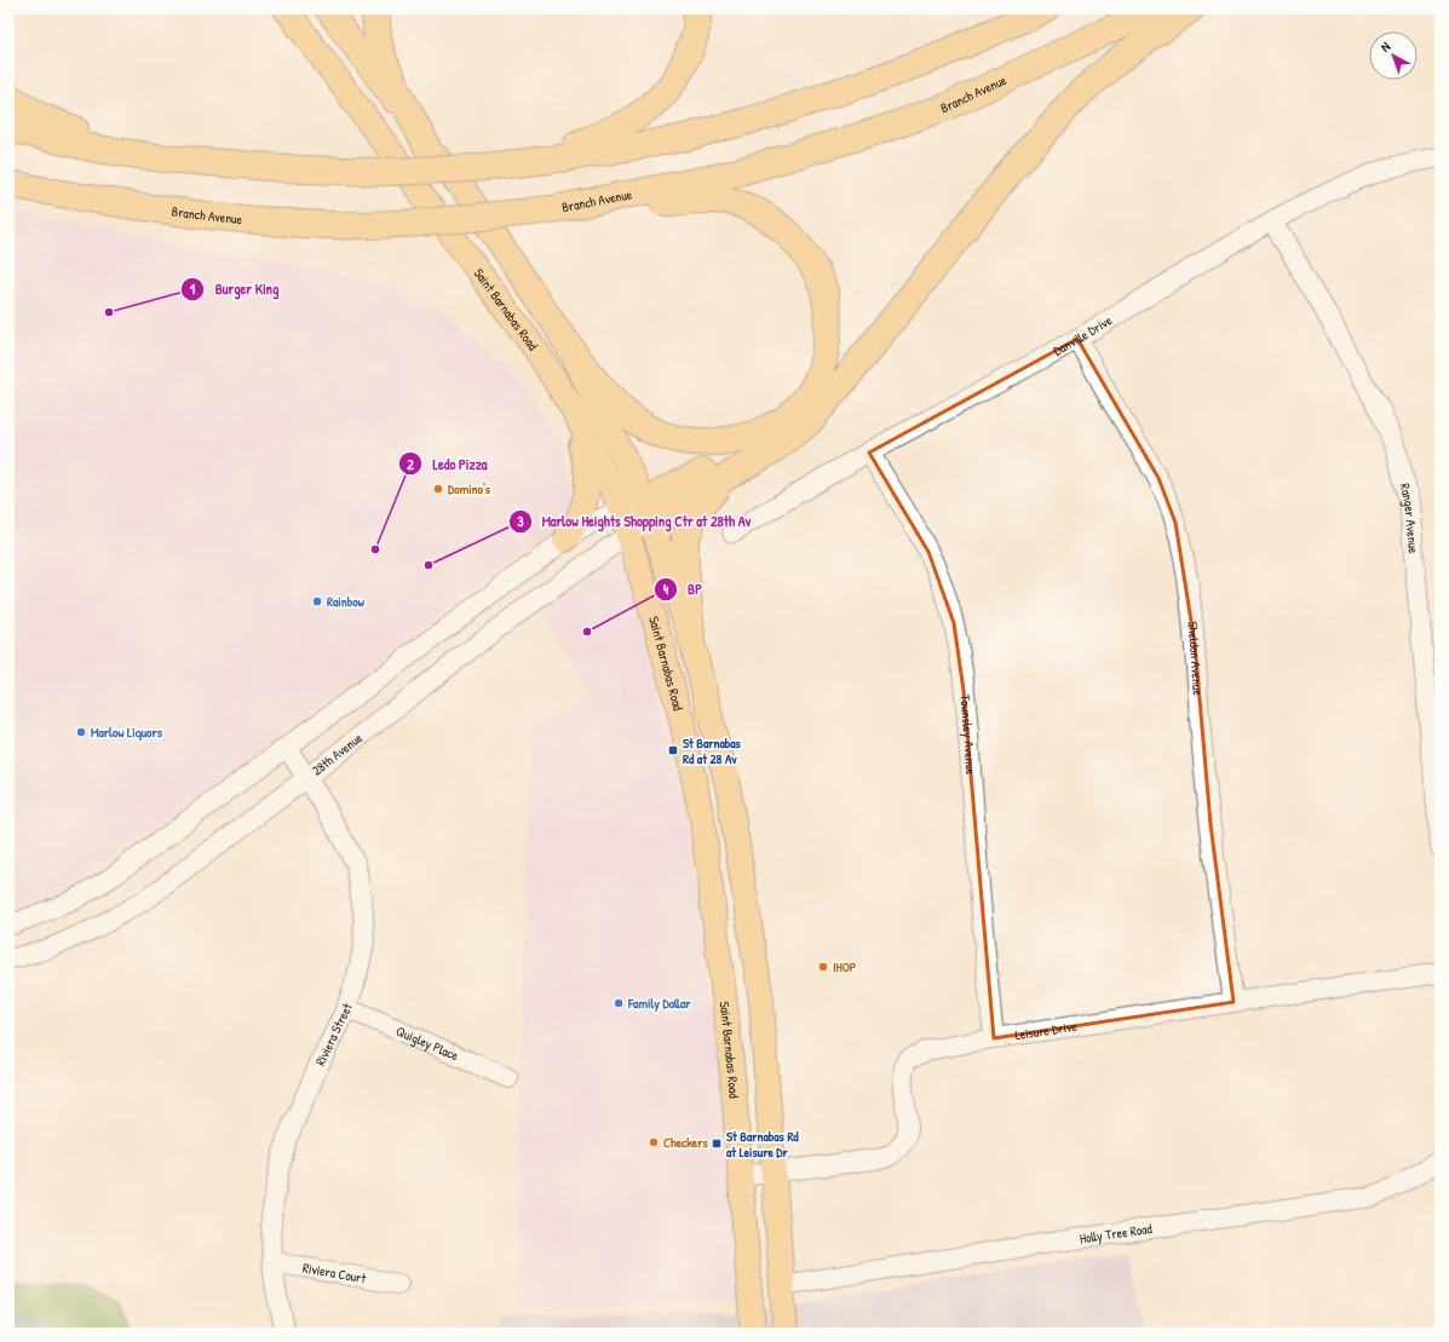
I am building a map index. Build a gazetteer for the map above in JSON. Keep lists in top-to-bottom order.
{
  "streets": {
    "highway": ["Branch Avenue"],
    "main road": ["Saint Barnabas Road"],
    "street": [
      "Danville Drive",
      "Ranger Avenue",
      "Sheldon Avenue",
      "Townsley Avenue",
      "28th Avenue",
      "Leisure Drive",
      "Riviera Street",
      "Quigley Place",
      "Holly Tree Road",
      "Riviera Court"
    ]
  },
  "crossings": [
    ["Saint Barnabas Road", "28th Avenue"],
    ["Saint Barnabas Road", "Leisure Drive"],
    ["Saint Barnabas Road", "Holly Tree Road"],
    ["Danville Drive", "Ranger Avenue"],
    ["Danville Drive", "Sheldon Avenue"],
    ["Danville Drive", "Townsley Avenue"],
    ["Sheldon Avenue", "Leisure Drive"],
    ["Townsley Avenue", "Leisure Drive"],
    ["28th Avenue", "Riviera Street"],
    ["Riviera Street", "Quigley Place"],
    ["Riviera Street", "Riviera Court"]
  ],
  "places": {
    "other": [
      "Burger King",
      "Domino's",
      "Ledo Pizza",
      "Marlow Heights Shopping Ctr at 28th Av",
      "Rainbow",
      "BP",
      "Marlow Liquors",
      "IHOP",
      "Family Dollar",
      "Checkers"
    ],
    "transit": ["St Barnabas Rd at 28 Av", "St Barnabas Rd at Leisure Dr"]
  },
  "north": "top left"
}
